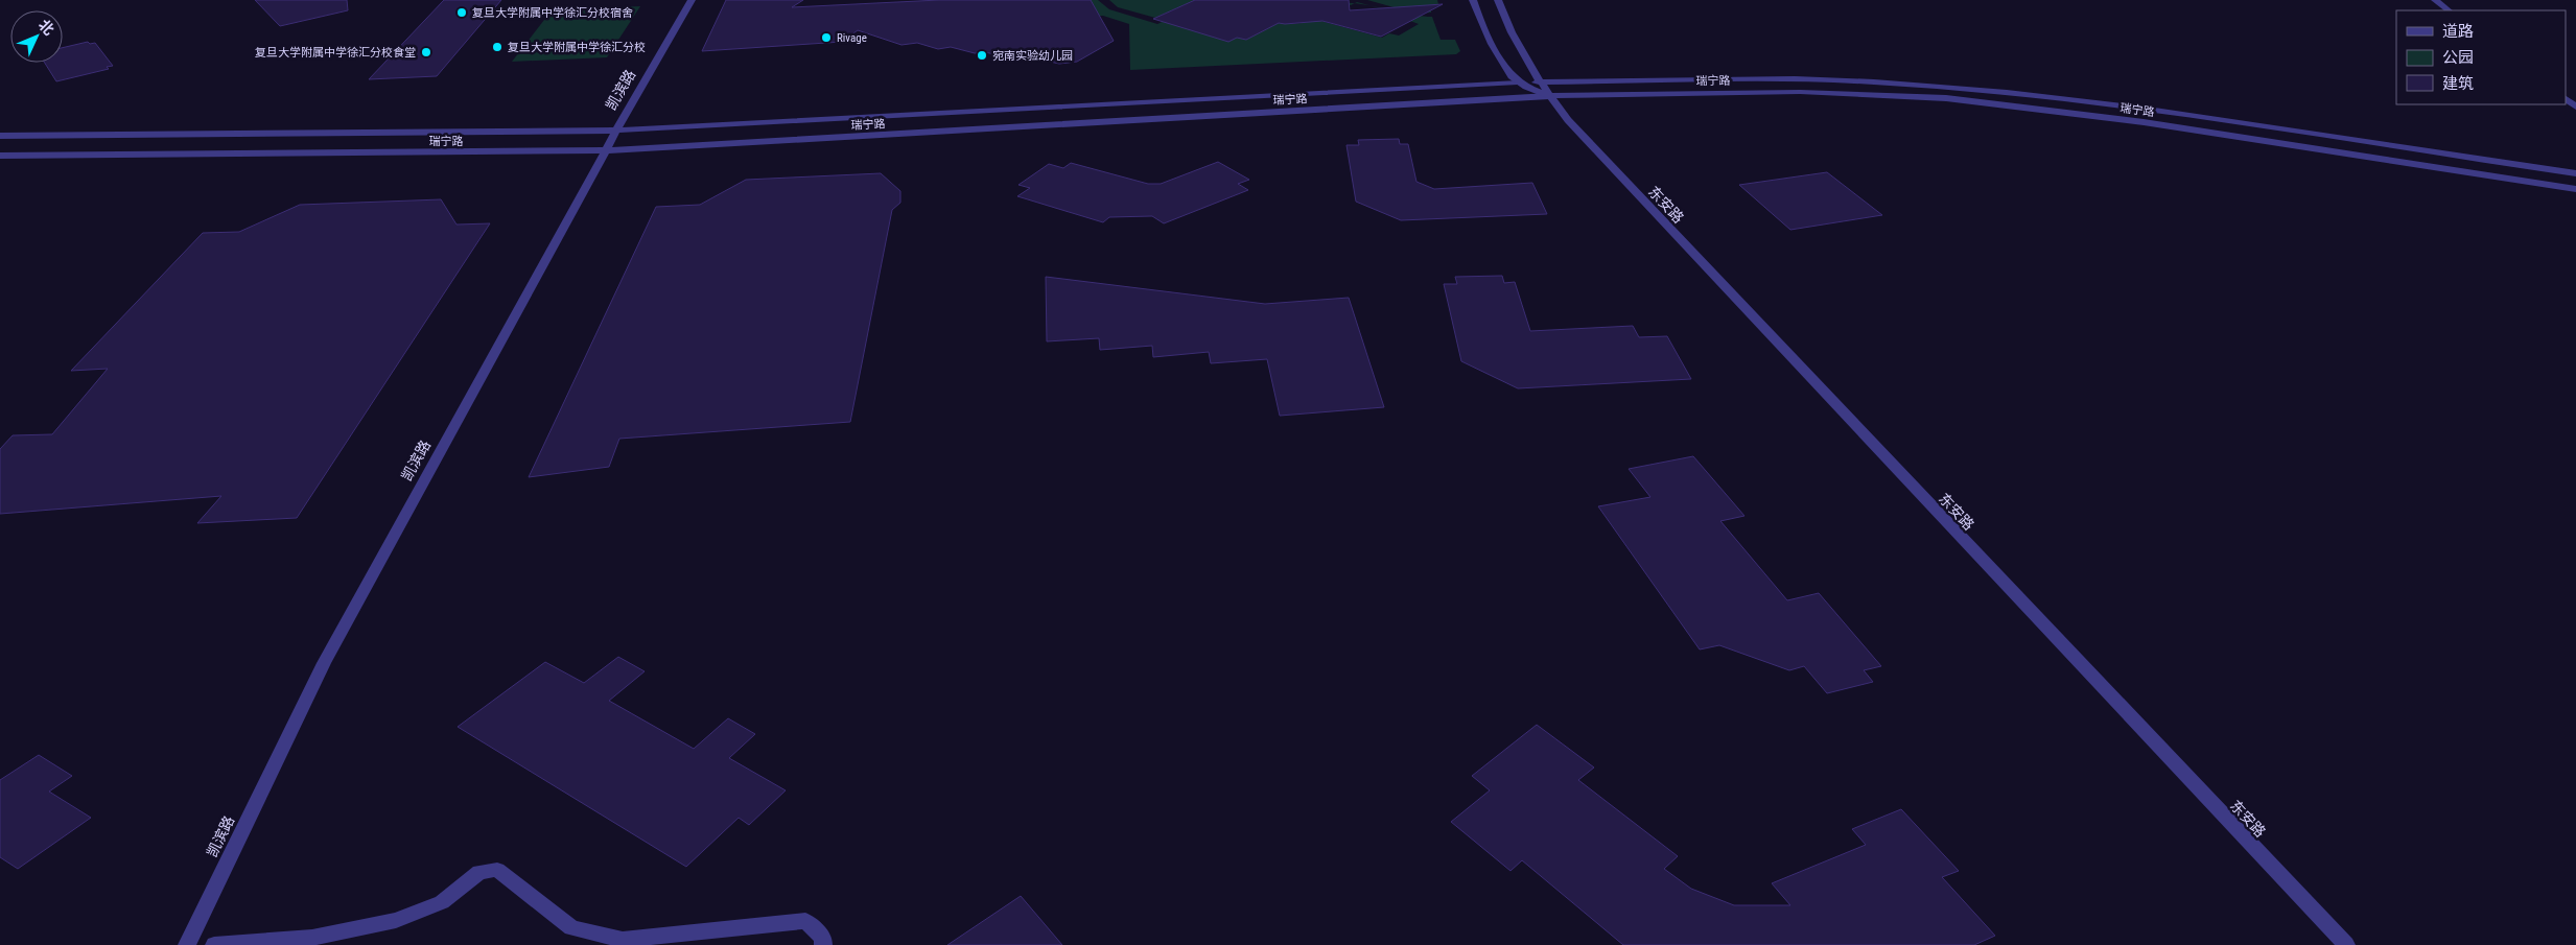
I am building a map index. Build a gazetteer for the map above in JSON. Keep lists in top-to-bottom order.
{
  "streets": {
    "street": ["瑞宁路", "凯滨路", "东安路"]
  },
  "crossings": [
    ["瑞宁路", "凯滨路"],
    ["瑞宁路", "东安路"]
  ],
  "places": [
    "复旦大学附属中学徐汇分校宿舍",
    "Rivage",
    "复旦大学附属中学徐汇分校",
    "复旦大学附属中学徐汇分校食堂",
    "宛南实验幼儿园"
  ],
  "legend": ["道路", "公园", "建筑"],
  "north": "top right"
}
